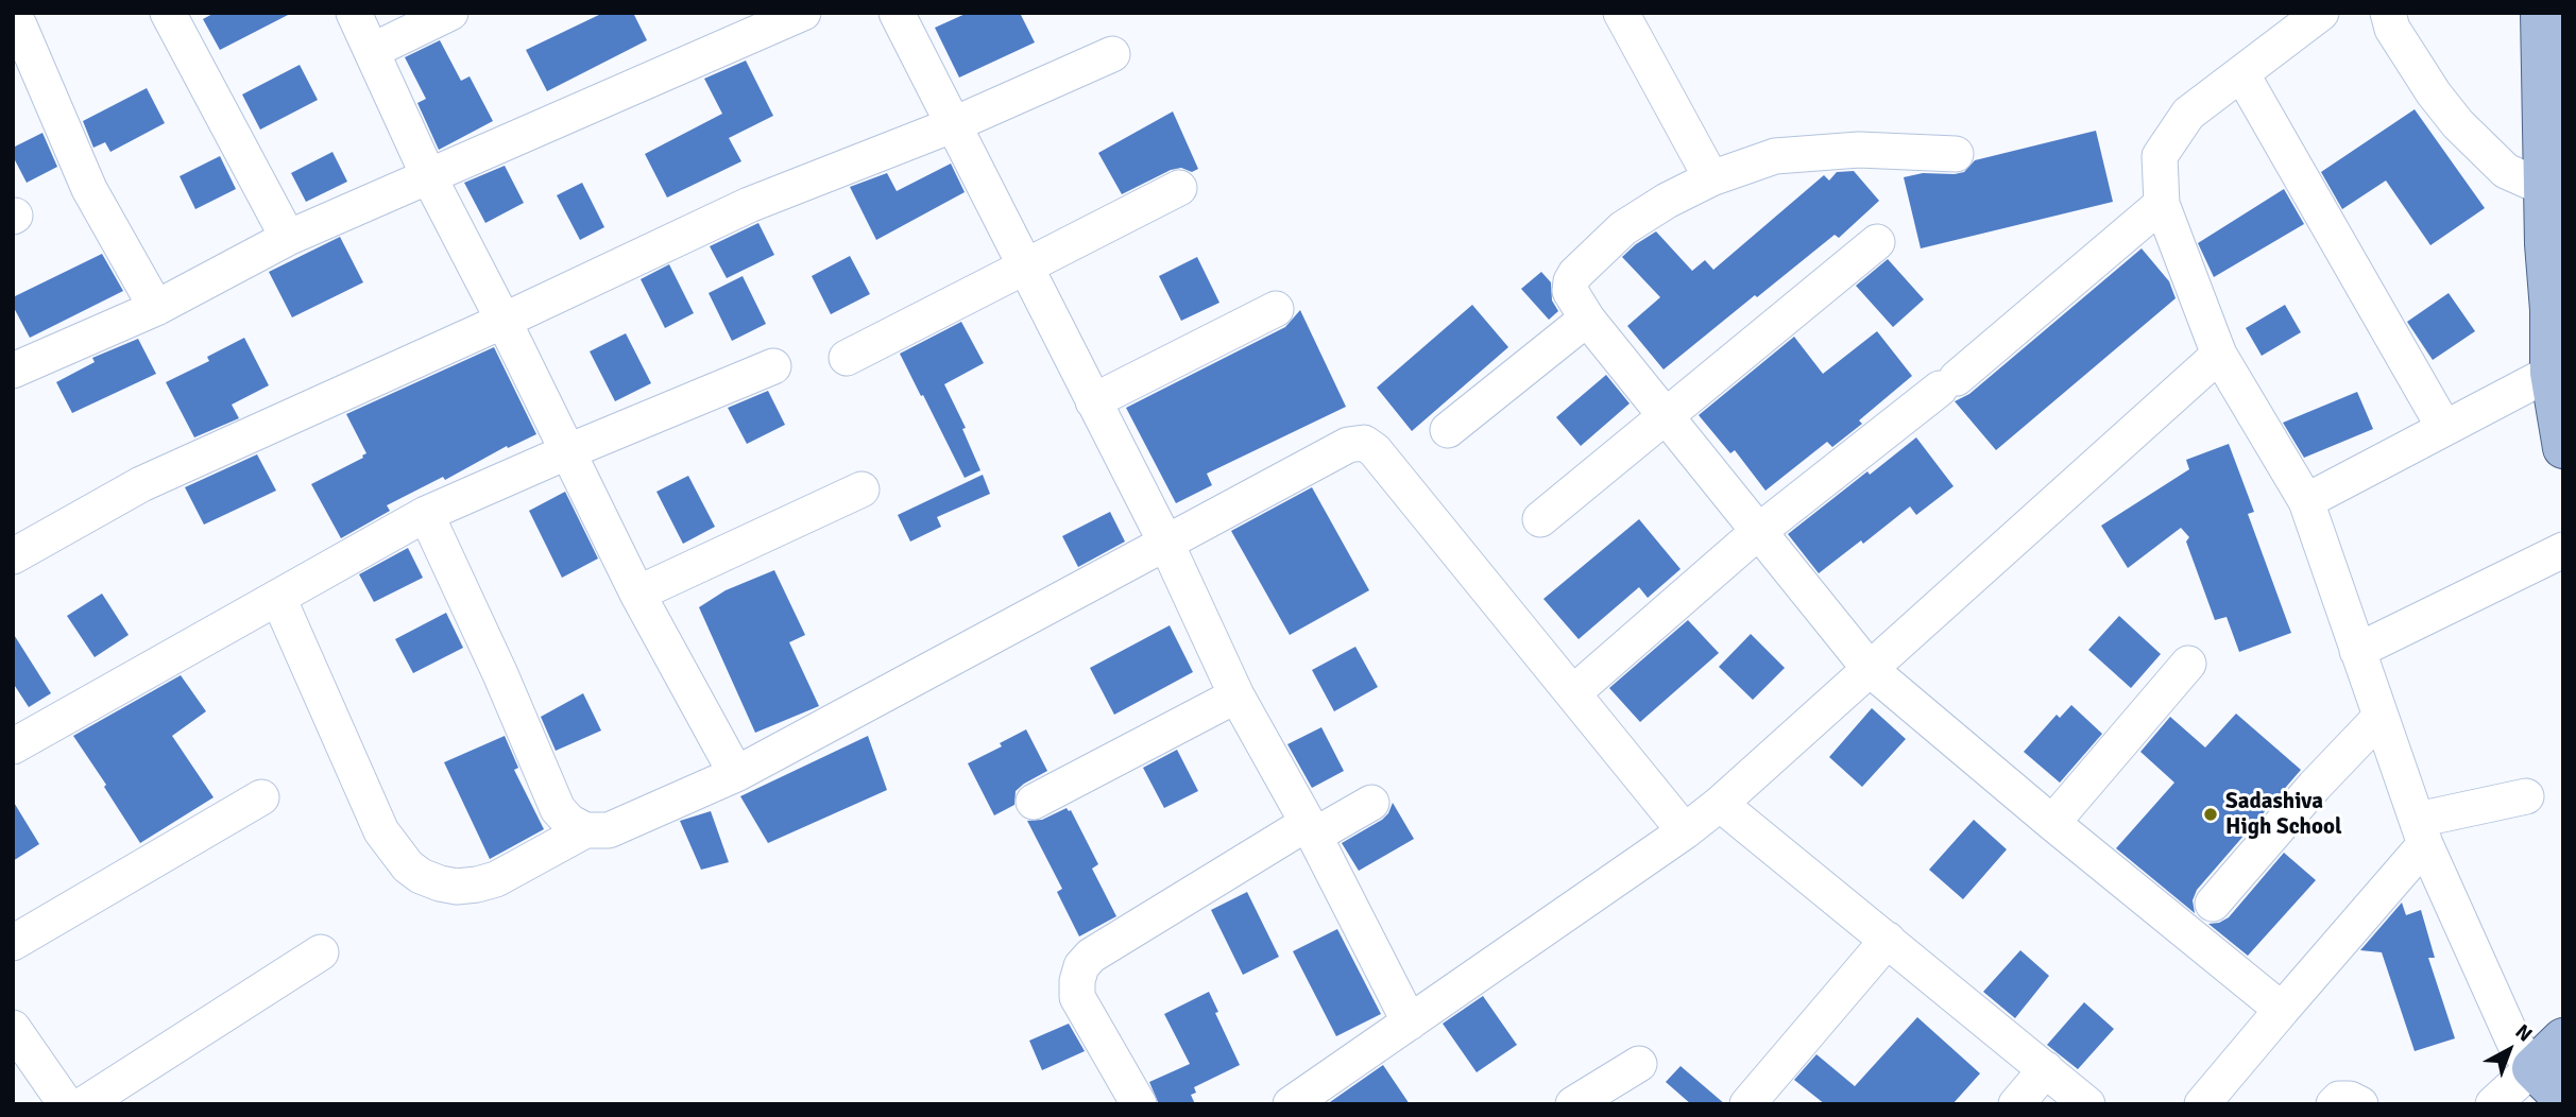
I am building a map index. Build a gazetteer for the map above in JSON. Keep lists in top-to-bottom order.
{
  "places": ["Sadashiva High School"],
  "north": "top right"
}
